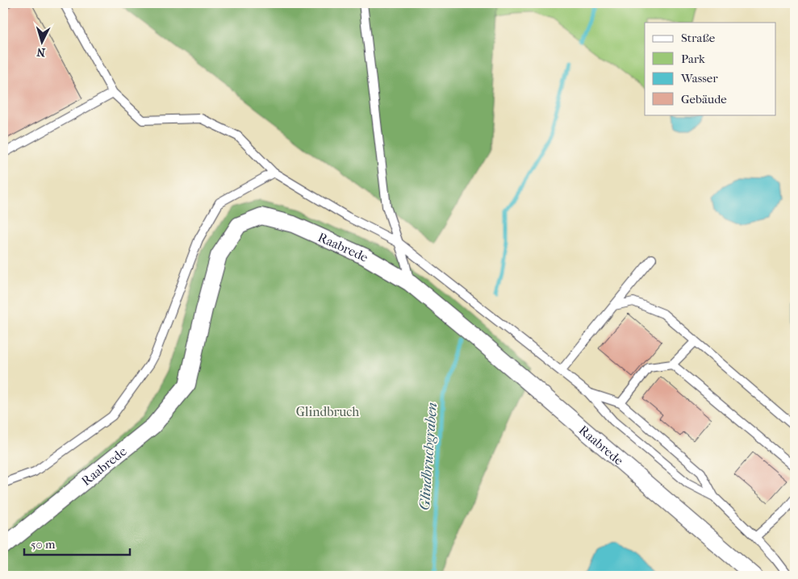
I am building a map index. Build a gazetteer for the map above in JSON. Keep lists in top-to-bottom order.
{
  "streets": {
    "street": ["Raabrede"]
  },
  "water": ["Glindbruchgraben"],
  "parks": ["Glindbruch"],
  "legend": [
    "Straße",
    "Park",
    "Wasser",
    "Gebäude"
  ],
  "scale_bar": "50 m",
  "north": "bottom"
}
